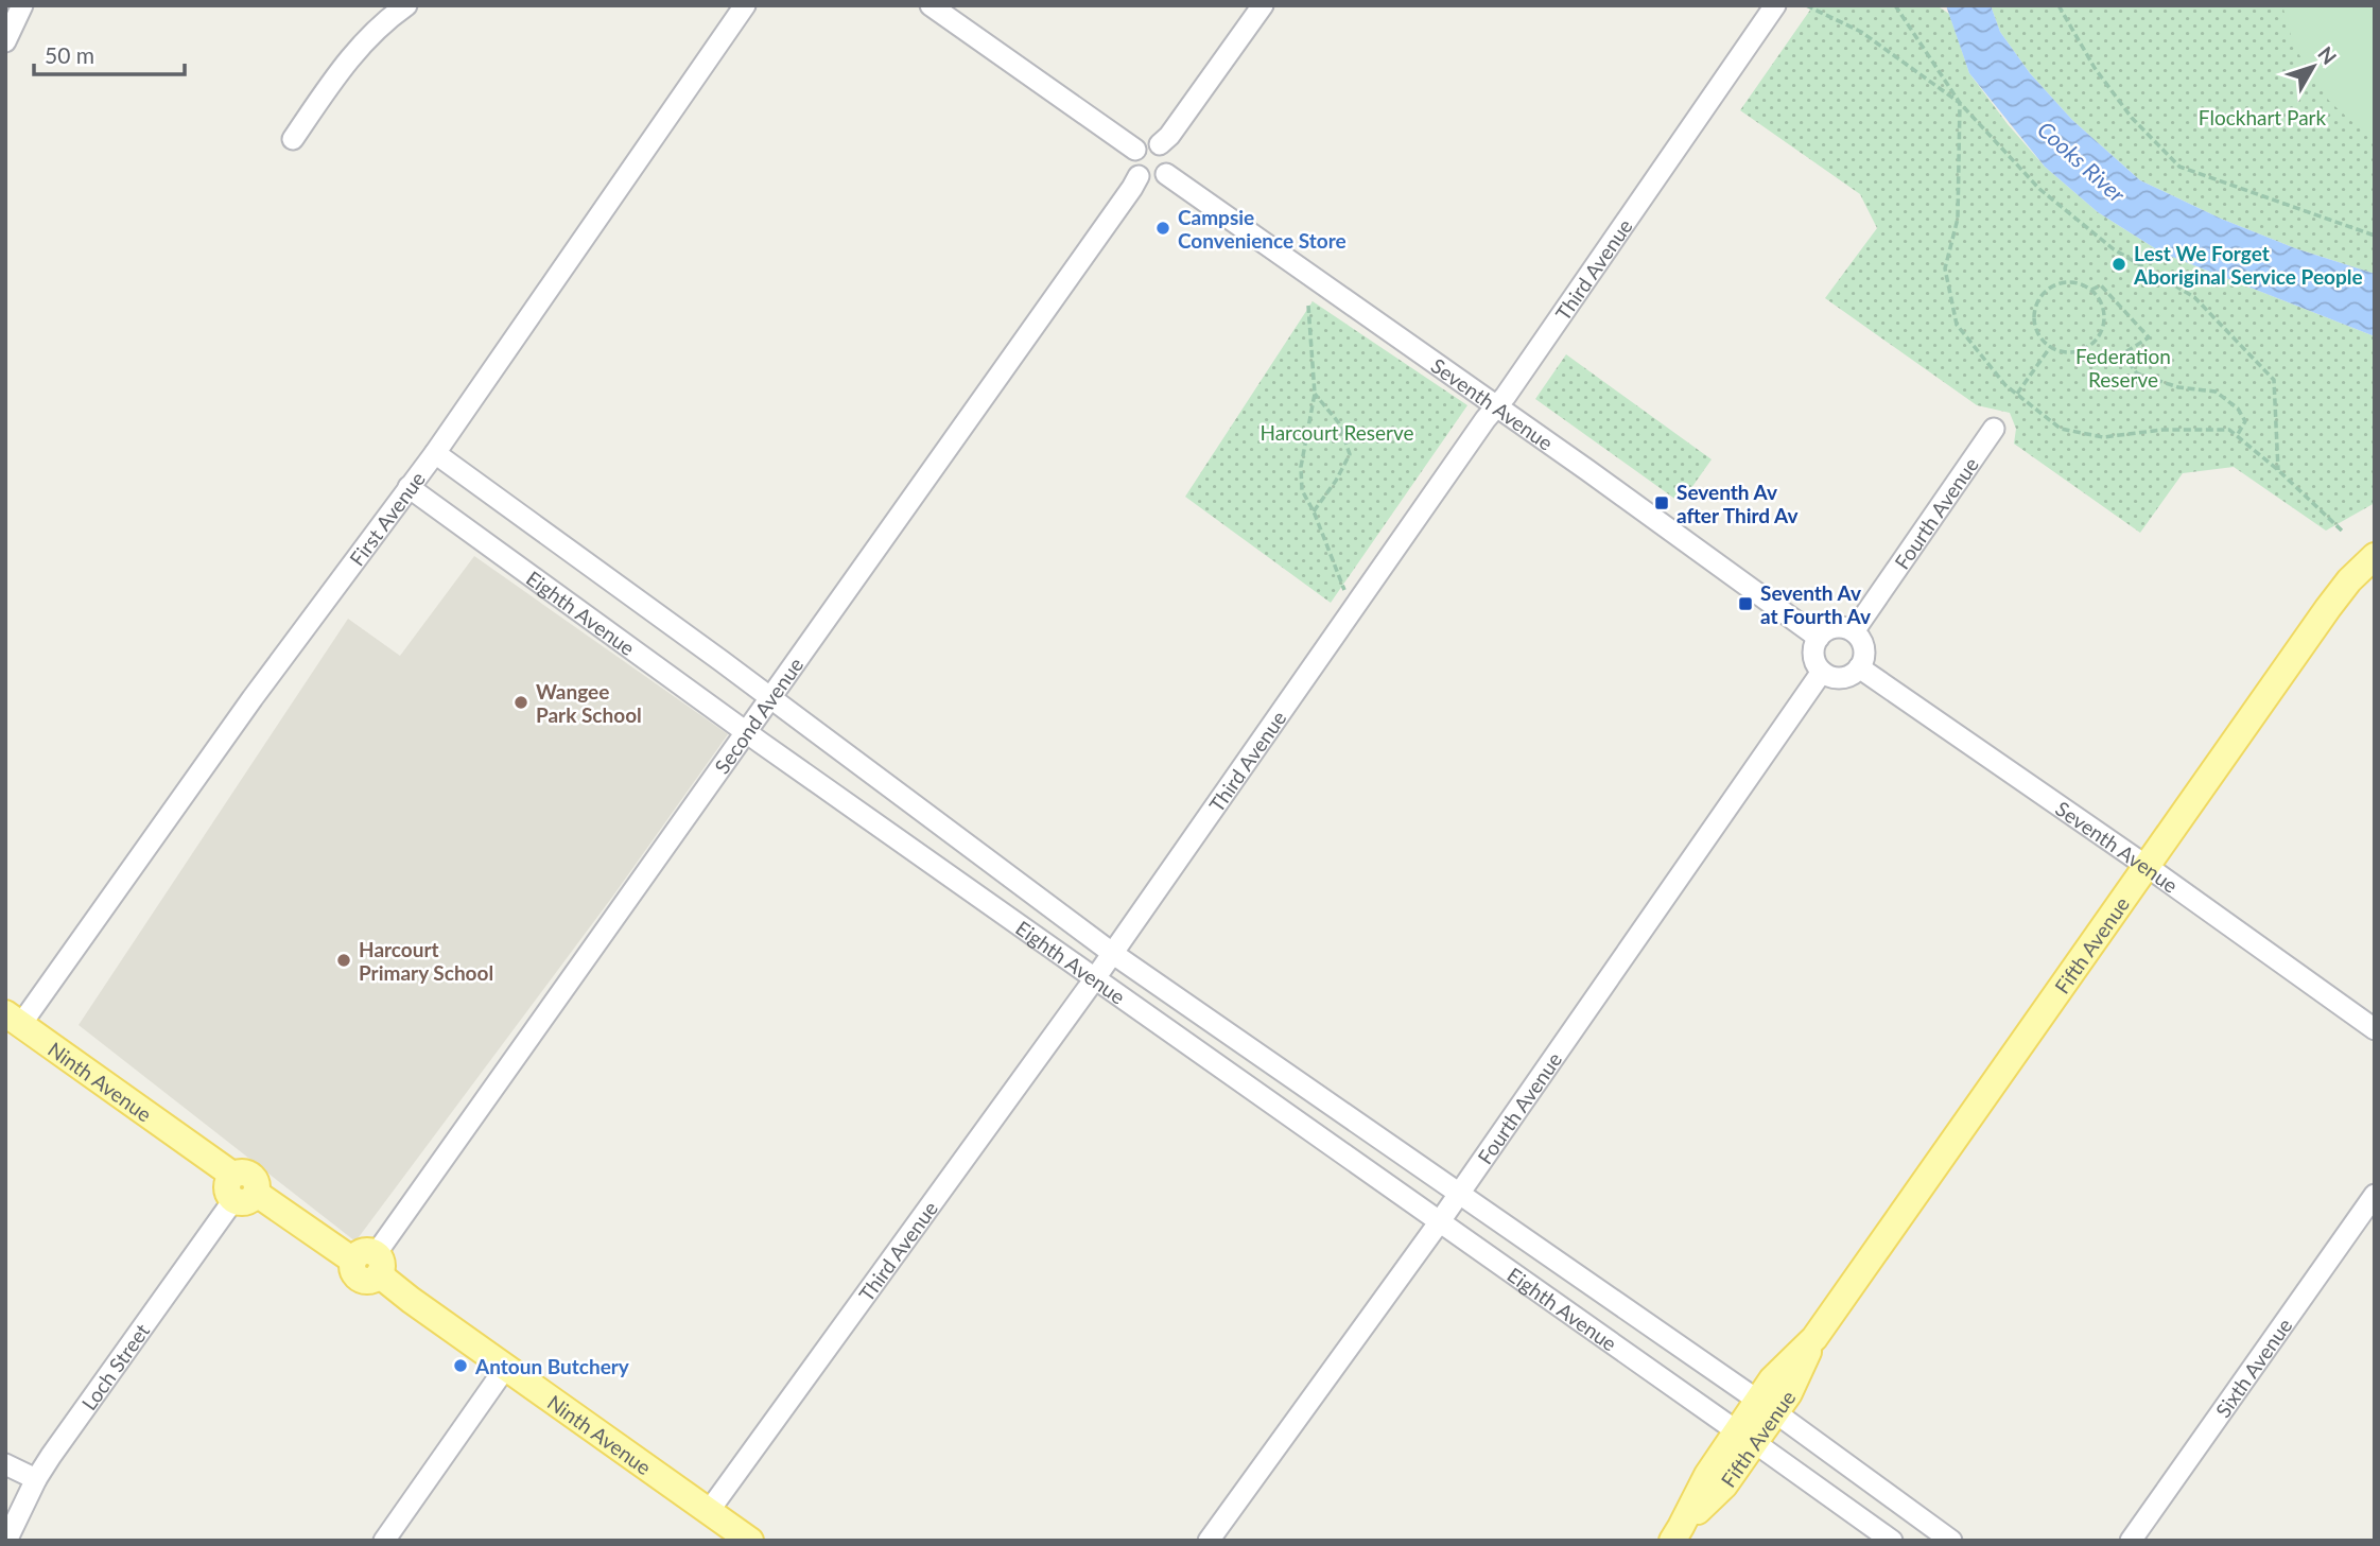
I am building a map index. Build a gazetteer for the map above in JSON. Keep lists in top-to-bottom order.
{
  "streets": {
    "main road": ["Fifth Avenue", "Ninth Avenue"],
    "street": [
      "Third Avenue",
      "Seventh Avenue",
      "Fourth Avenue",
      "First Avenue",
      "Eighth Avenue",
      "Second Avenue",
      "Loch Street",
      "Sixth Avenue"
    ]
  },
  "crossings": [
    ["Third Avenue", "Seventh Avenue"],
    ["Third Avenue", "Eighth Avenue"],
    ["Third Avenue", "Ninth Avenue"],
    ["Seventh Avenue", "Fourth Avenue"],
    ["Seventh Avenue", "Second Avenue"],
    ["Seventh Avenue", "Fifth Avenue"],
    ["Fourth Avenue", "Eighth Avenue"],
    ["First Avenue", "Eighth Avenue"],
    ["First Avenue", "Ninth Avenue"],
    ["Eighth Avenue", "Second Avenue"],
    ["Eighth Avenue", "Fifth Avenue"],
    ["Second Avenue", "Ninth Avenue"],
    ["Ninth Avenue", "Loch Street"]
  ],
  "water": ["Cooks River"],
  "parks": ["Flockhart Park", "Federation Reserve", "Harcourt Reserve"],
  "places": {
    "other": [
      "Campsie Convenience Store",
      "Lest We Forget Aboriginal Service People",
      "Wangee Park School",
      "Harcourt Primary School",
      "Antoun Butchery"
    ],
    "transit": ["Seventh Av after Third Av", "Seventh Av at Fourth Av"]
  },
  "scale_bar": "50 m",
  "north": "top right"
}
